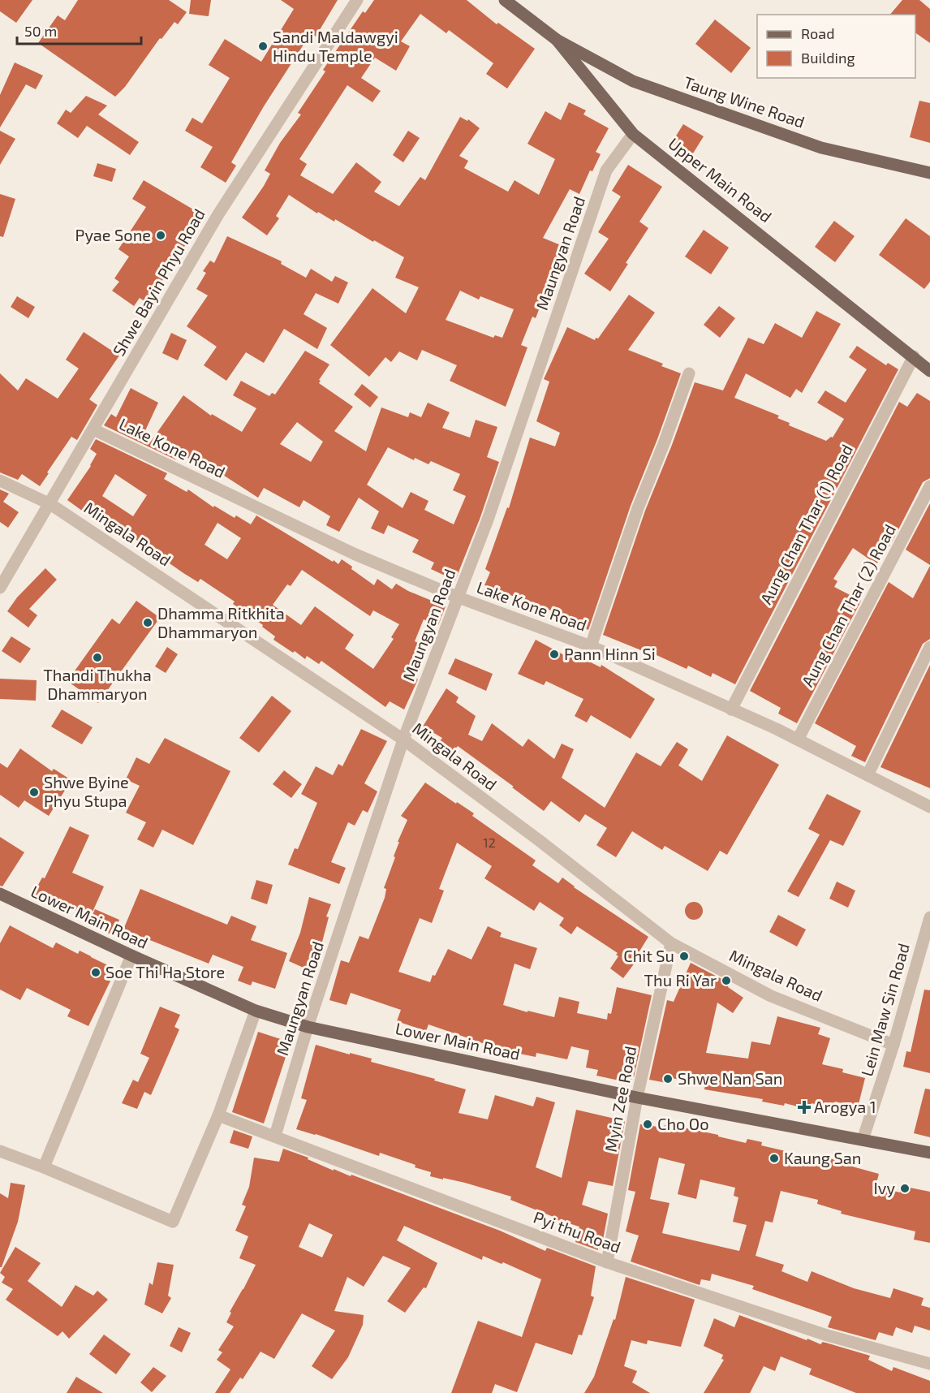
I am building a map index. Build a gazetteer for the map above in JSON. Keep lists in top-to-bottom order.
{
  "streets": {
    "main road": ["Taung Wine Road", "Upper Main Road", "Lower Main Road"],
    "street": [
      "Maungyan Road",
      "Shwe Bayin Phyu Road",
      "Lake Kone Road",
      "Aung Chan Thar (1) Road",
      "Mingala Road",
      "Aung Chan Thar (2) Road",
      "Lein Maw Sin Road",
      "Myin Zee Road",
      "Pyi thu Road"
    ]
  },
  "crossings": [
    ["Taung Wine Road", "Upper Main Road"],
    ["Upper Main Road", "Maungyan Road"],
    ["Upper Main Road", "Aung Chan Thar (1) Road"],
    ["Maungyan Road", "Lake Kone Road"],
    ["Maungyan Road", "Mingala Road"],
    ["Maungyan Road", "Lower Main Road"],
    ["Maungyan Road", "Pyi thu Road"],
    ["Shwe Bayin Phyu Road", "Lake Kone Road"],
    ["Shwe Bayin Phyu Road", "Mingala Road"],
    ["Lake Kone Road", "Aung Chan Thar (1) Road"],
    ["Lake Kone Road", "Aung Chan Thar (2) Road"],
    ["Mingala Road", "Lein Maw Sin Road"],
    ["Mingala Road", "Myin Zee Road"],
    ["Lower Main Road", "Lein Maw Sin Road"],
    ["Lower Main Road", "Myin Zee Road"],
    ["Myin Zee Road", "Pyi thu Road"]
  ],
  "places": {
    "other": [
      "Sandi Maldawgyi Hindu Temple",
      "Pyae Sone",
      "Dhamma Ritkhita Dhammaryon",
      "Pann Hinn Si",
      "Thandi Thukha Dhammaryon",
      "Shwe Byine Phyu Stupa",
      "Chit Su",
      "Soe Thi Ha Store",
      "Thu Ri Yar",
      "Shwe Nan San",
      "Cho Oo",
      "Kaung San",
      "Ivy"
    ],
    "health": ["Arogya 1"]
  },
  "house_numbers": ["12"],
  "legend": ["Road", "Building"],
  "scale_bar": "50 m"
}
